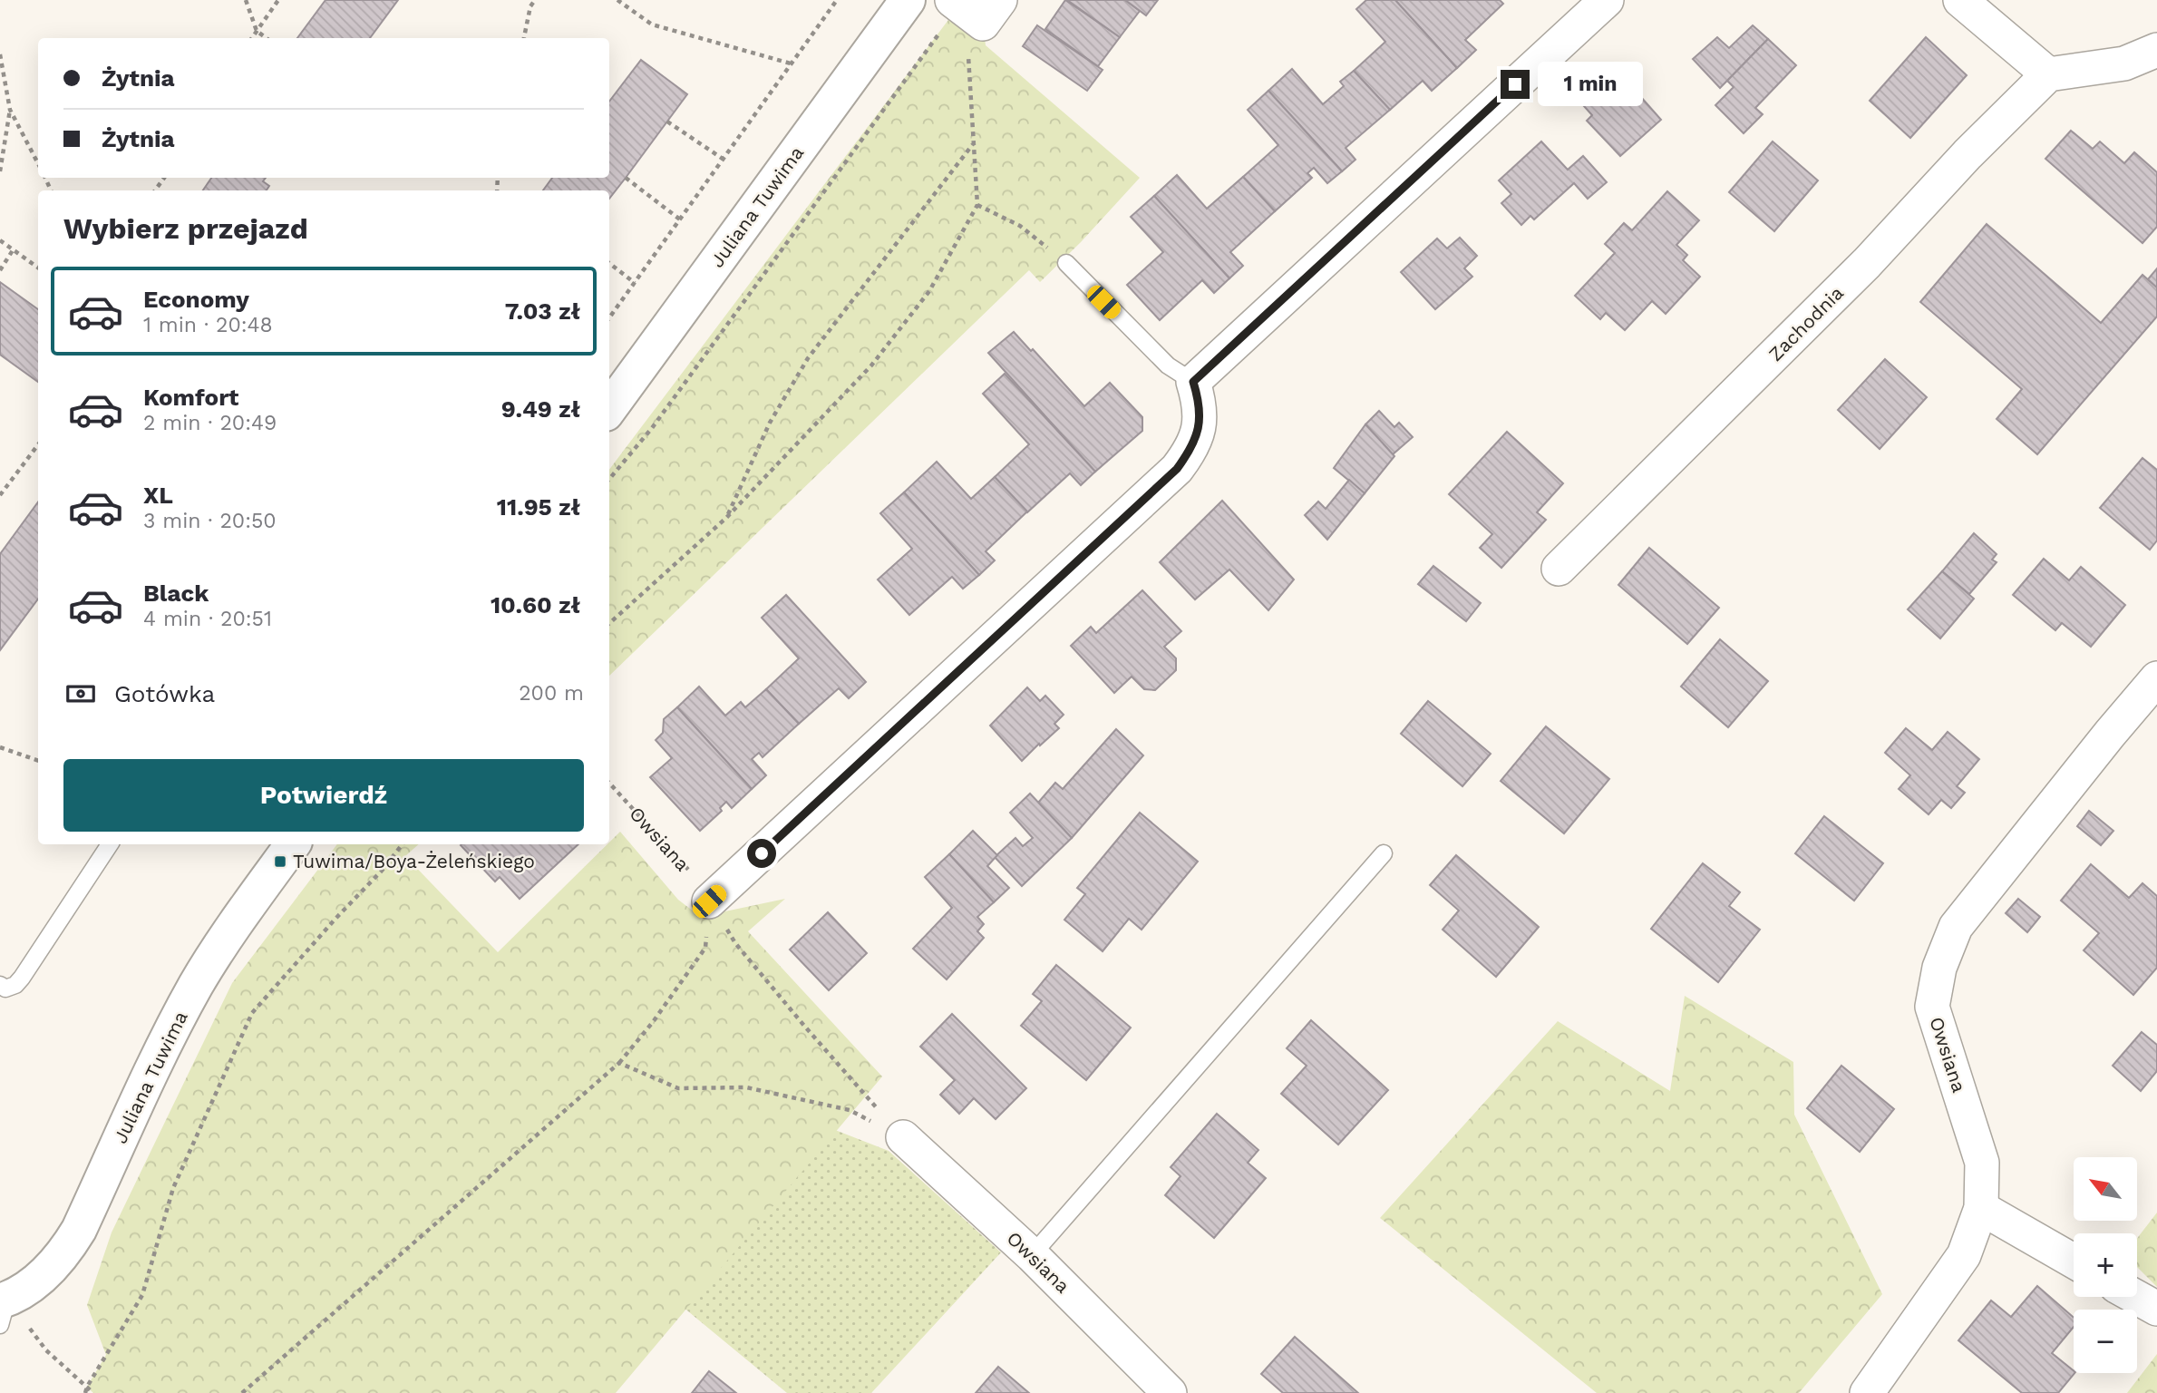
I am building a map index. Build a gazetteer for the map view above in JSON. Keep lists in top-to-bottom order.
{
  "streets": {
    "street": ["Juliana Tuwima", "Zachodnia", "Owsiana"]
  },
  "places": {
    "transit": ["Tuwima/Boya-Żeleńskiego"]
  },
  "north": "top left",
  "page": {
    "banner": ["Żytnia", "Żytnia"],
    "bubble": "1 min",
    "heading": "Wybierz przejazd",
    "list": [
      {
        "name": "Economy",
        "note": "1 min · 20:48",
        "value": "7.03 zł"
      },
      {
        "name": "Komfort",
        "note": "2 min · 20:49",
        "value": "9.49 zł"
      },
      {
        "name": "XL",
        "note": "3 min · 20:50",
        "value": "11.95 zł"
      },
      {
        "name": "Black",
        "note": "4 min · 20:51",
        "value": "10.60 zł"
      }
    ],
    "pay": ["Gotówka", "200 m"],
    "buttons": "Potwierdź",
    "map_buttons": ["+", "−"]
  }
}
